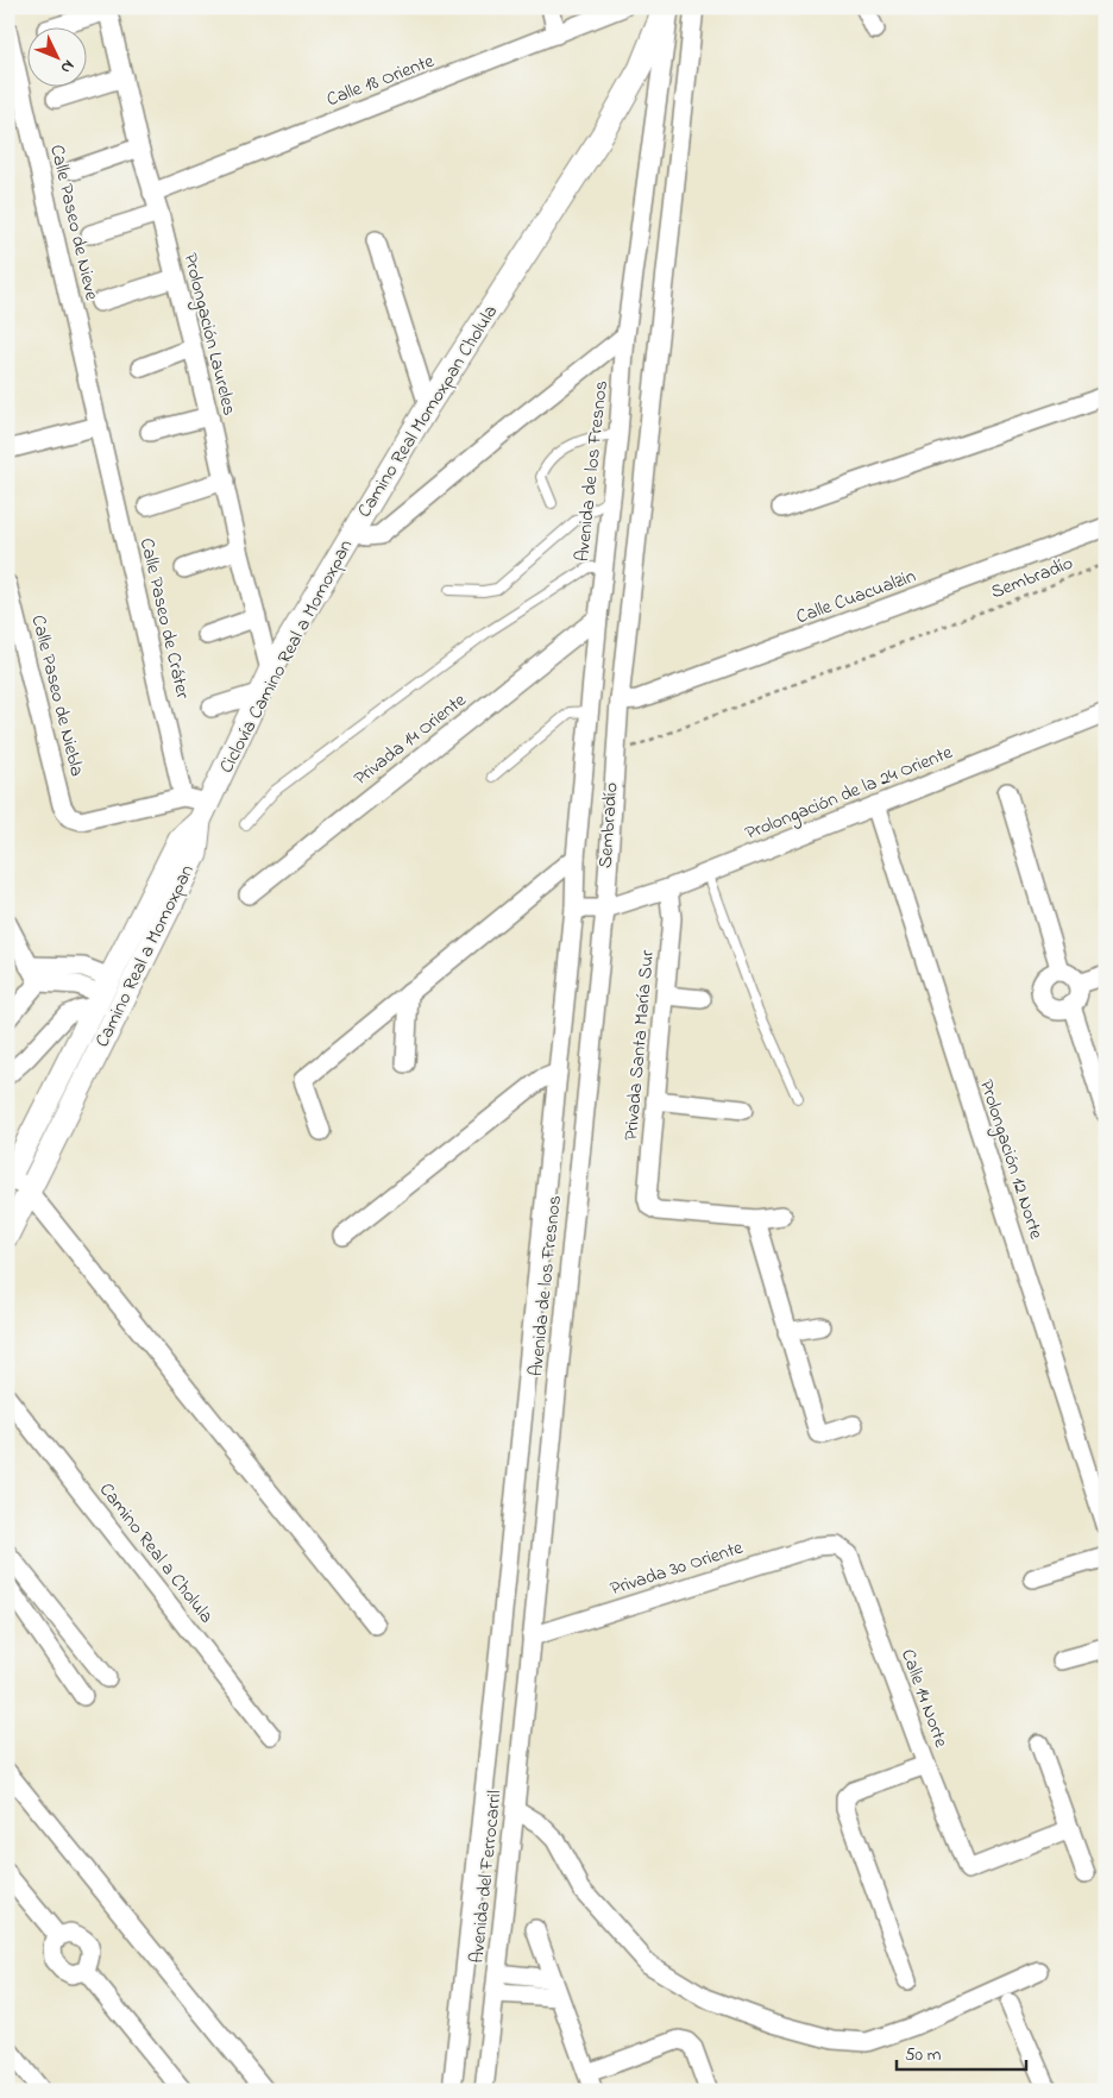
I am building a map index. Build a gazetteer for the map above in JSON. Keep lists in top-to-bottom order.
{
  "streets": {
    "street": [
      "Calle 18 Oriente",
      "Calle Paseo de Nieve",
      "Prolongación Laureles",
      "Camino Real Momoxpan Cholula",
      "Avenida de los Fresnos",
      "Calle Cuacualzin",
      "Calle Paseo de Cráter",
      "Calle Paseo de Niebla",
      "Privada 14 Oriente",
      "Prolongación de la 24 Oriente",
      "Camino Real a Momoxpan",
      "Privada Santa María Sur",
      "Prolongación 12 Norte",
      "Camino Real a Cholula",
      "Privada 30 Oriente",
      "Calle 14 Norte",
      "Avenida del Ferrocarril"
    ],
    "path": ["Sembradío"]
  },
  "crossings": [
    ["Calle 18 Oriente", "Prolongación Laureles"],
    ["Calle Paseo de Nieve", "Calle Paseo de Cráter"],
    ["Prolongación Laureles", "Camino Real Momoxpan Cholula"],
    ["Camino Real Momoxpan Cholula", "Camino Real a Momoxpan"],
    ["Avenida de los Fresnos", "Calle Cuacualzin"],
    ["Avenida de los Fresnos", "Privada 14 Oriente"],
    ["Avenida de los Fresnos", "Prolongación de la 24 Oriente"],
    ["Avenida de los Fresnos", "Privada 30 Oriente"],
    ["Avenida de los Fresnos", "Avenida del Ferrocarril"],
    ["Calle Paseo de Cráter", "Calle Paseo de Niebla"],
    ["Prolongación de la 24 Oriente", "Privada Santa María Sur"],
    ["Prolongación de la 24 Oriente", "Prolongación 12 Norte"],
    ["Privada 30 Oriente", "Calle 14 Norte"]
  ],
  "scale_bar": "50 m",
  "north": "bottom right"
}
